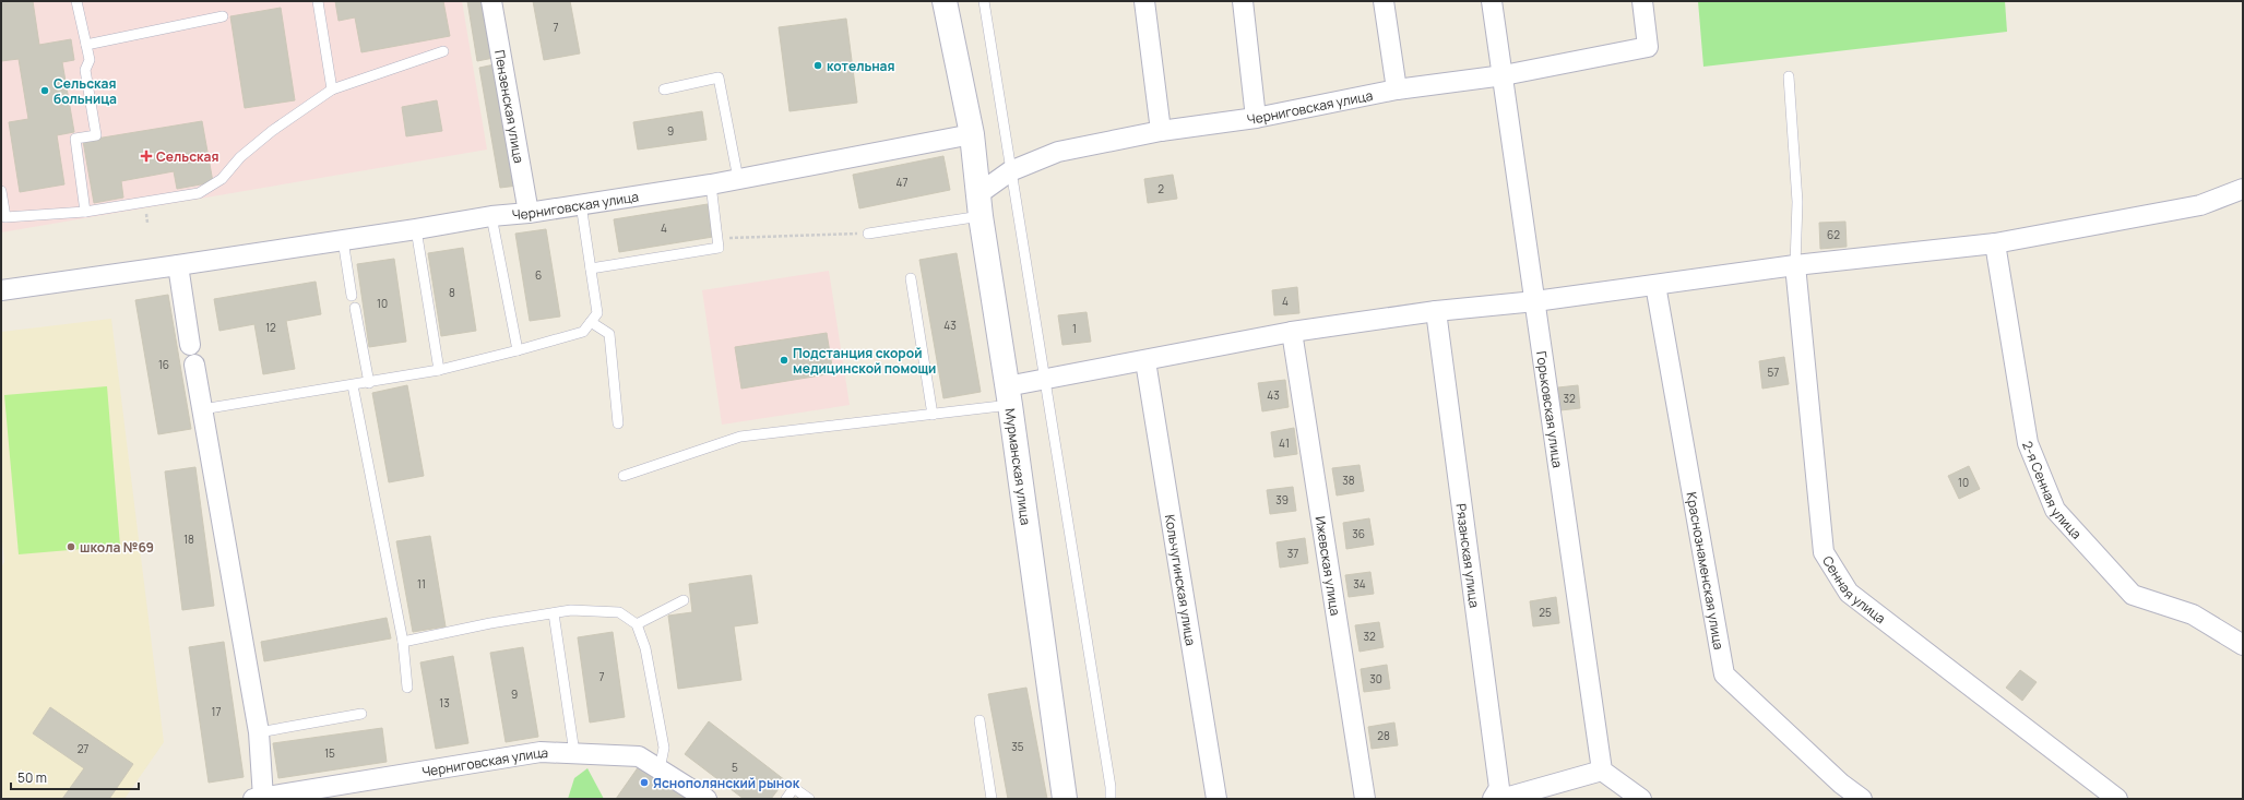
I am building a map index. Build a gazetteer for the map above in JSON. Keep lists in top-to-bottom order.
{
  "streets": {
    "main road": ["Мурманская улица"],
    "street": [
      "Пензенская улица",
      "Черниговская улица",
      "Горьковская улица",
      "2-я Сенная улица",
      "Рязанская улица",
      "Ижевская улица",
      "Краснознаменская улица",
      "Кольчугинская улица",
      "Сенная улица"
    ]
  },
  "crossings": [
    ["Пензенская улица", "Черниговская улица"],
    ["Черниговская улица", "Горьковская улица"],
    ["Черниговская улица", "Мурманская улица"]
  ],
  "places": {
    "other": [
      "котельная",
      "Сельская больница",
      "Подстанция скорой медицинской помощи",
      "школа №69",
      "Яснополянский рынок"
    ],
    "health": ["Сельская"]
  },
  "house_numbers": [
    "7",
    "9",
    "47",
    "2",
    "4",
    "62",
    "6",
    "8",
    "4",
    "10",
    "43",
    "12",
    "1",
    "16",
    "57",
    "43",
    "32",
    "41",
    "38",
    "10",
    "39",
    "36",
    "18",
    "37",
    "11",
    "34",
    "25",
    "32",
    "7",
    "30",
    "9",
    "13",
    "17",
    "28",
    "35",
    "27",
    "15",
    "5"
  ],
  "scale_bar": "50 m"
}
